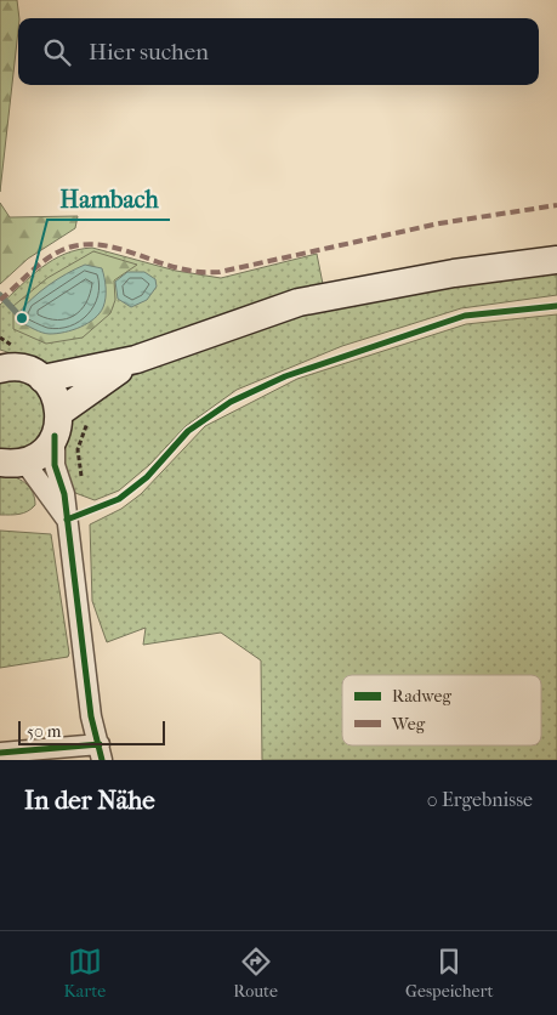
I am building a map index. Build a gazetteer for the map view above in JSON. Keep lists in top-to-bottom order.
{
  "places": ["Hambach"],
  "legend": ["Radweg", "Weg"],
  "scale_bar": "50 m",
  "page": {
    "search": "Hier suchen",
    "scale": "50 m",
    "heading": ["In der Nähe", "0 Ergebnisse"],
    "nav": ["Karte", "Route", "Gespeichert"]
  }
}
